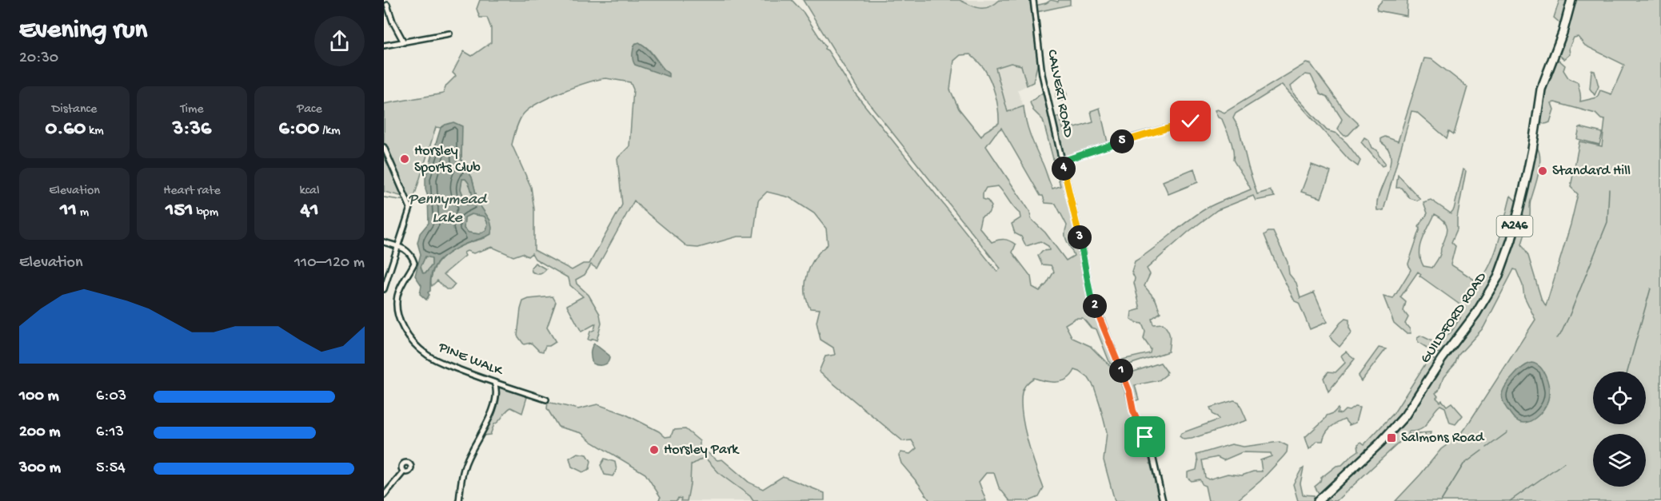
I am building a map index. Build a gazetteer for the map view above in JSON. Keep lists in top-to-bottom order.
{
  "streets": {
    "main road": ["A246", "GUILDFORD ROAD"],
    "street": ["CALVERT ROAD", "PINE WALK"]
  },
  "water": ["Pennymead Lake"],
  "places": {
    "other": ["Horsley Sports Club", "Standard Hill", "Horsley Park"],
    "transit": ["Salmons Road"]
  },
  "page": {
    "heading": ["Evening run", "20:30"],
    "stats": [
      ["Distance", "0.60 km"],
      ["Time", "3:36"],
      ["Pace", "6:00 /km"],
      ["Elevation", "11 m"],
      ["Heart rate", "151 bpm"],
      ["kcal", "41"]
    ],
    "pins": [
      "5",
      "4",
      "3",
      "2",
      "1"
    ],
    "chart": ["Elevation", "110–120 m"],
    "list": [
      {
        "name": "100 m",
        "note": "6:03"
      },
      {
        "name": "200 m",
        "note": "6:13"
      },
      {
        "name": "300 m",
        "note": "5:54"
      }
    ]
  }
}
